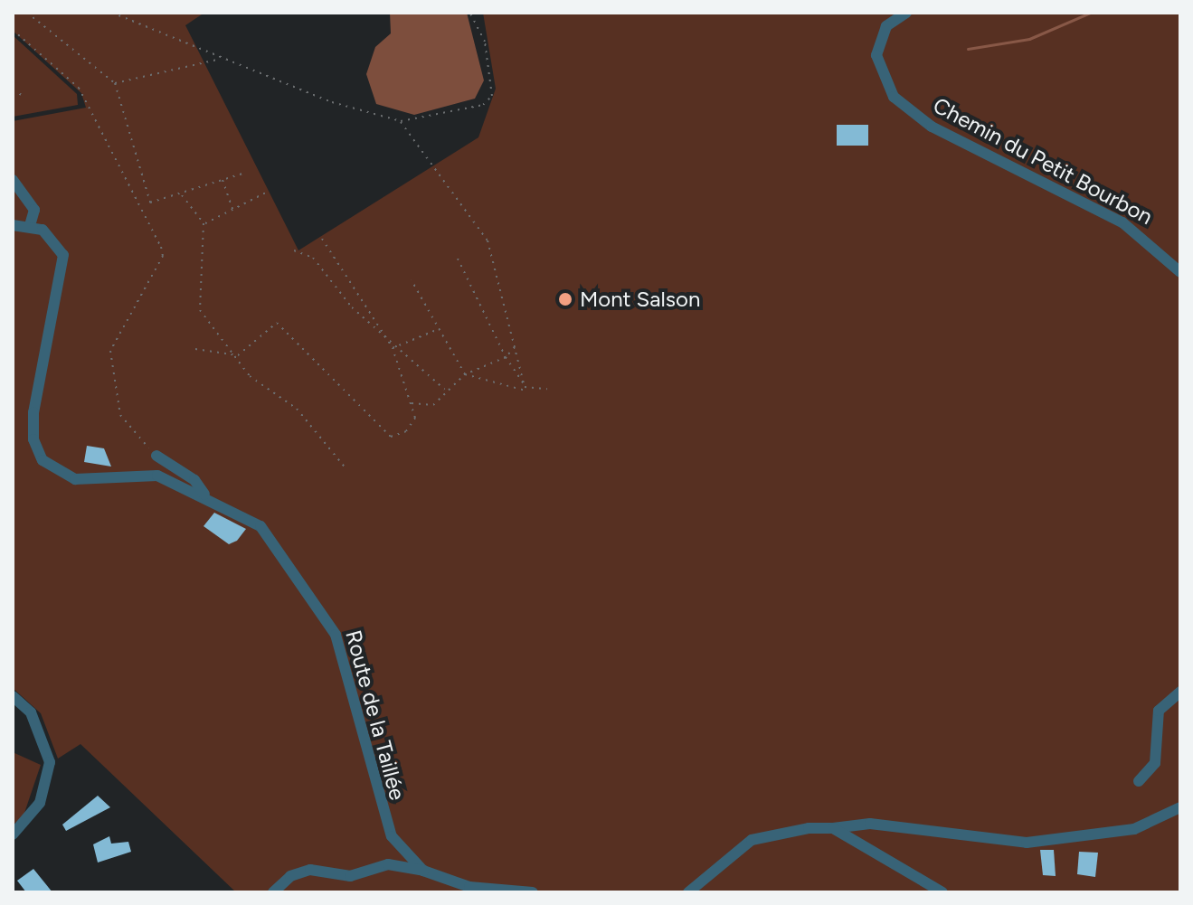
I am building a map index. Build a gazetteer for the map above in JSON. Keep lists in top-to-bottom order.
{
  "streets": {
    "street": ["Chemin du Petit Bourbon", "Route de la Taillée"]
  },
  "places": ["Mont Salson"]
}
